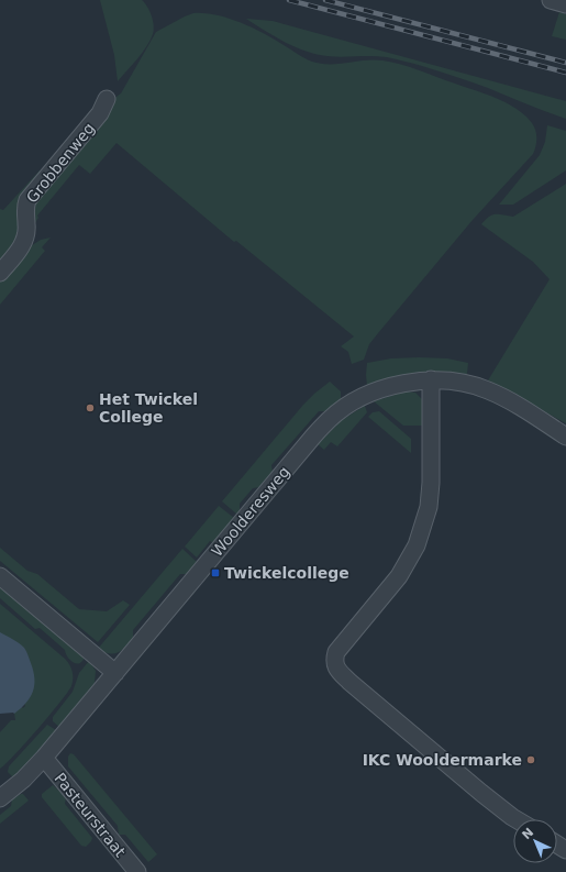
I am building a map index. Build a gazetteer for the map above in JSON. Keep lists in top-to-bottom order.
{
  "streets": {
    "street": ["Grobbenweg", "Woolderesweg", "Pasteurstraat"]
  },
  "crossings": [
    ["Woolderesweg", "Pasteurstraat"]
  ],
  "places": {
    "other": ["Het Twickel College", "IKC Wooldermarke"],
    "transit": ["Twickelcollege"]
  },
  "north": "top left"
}
